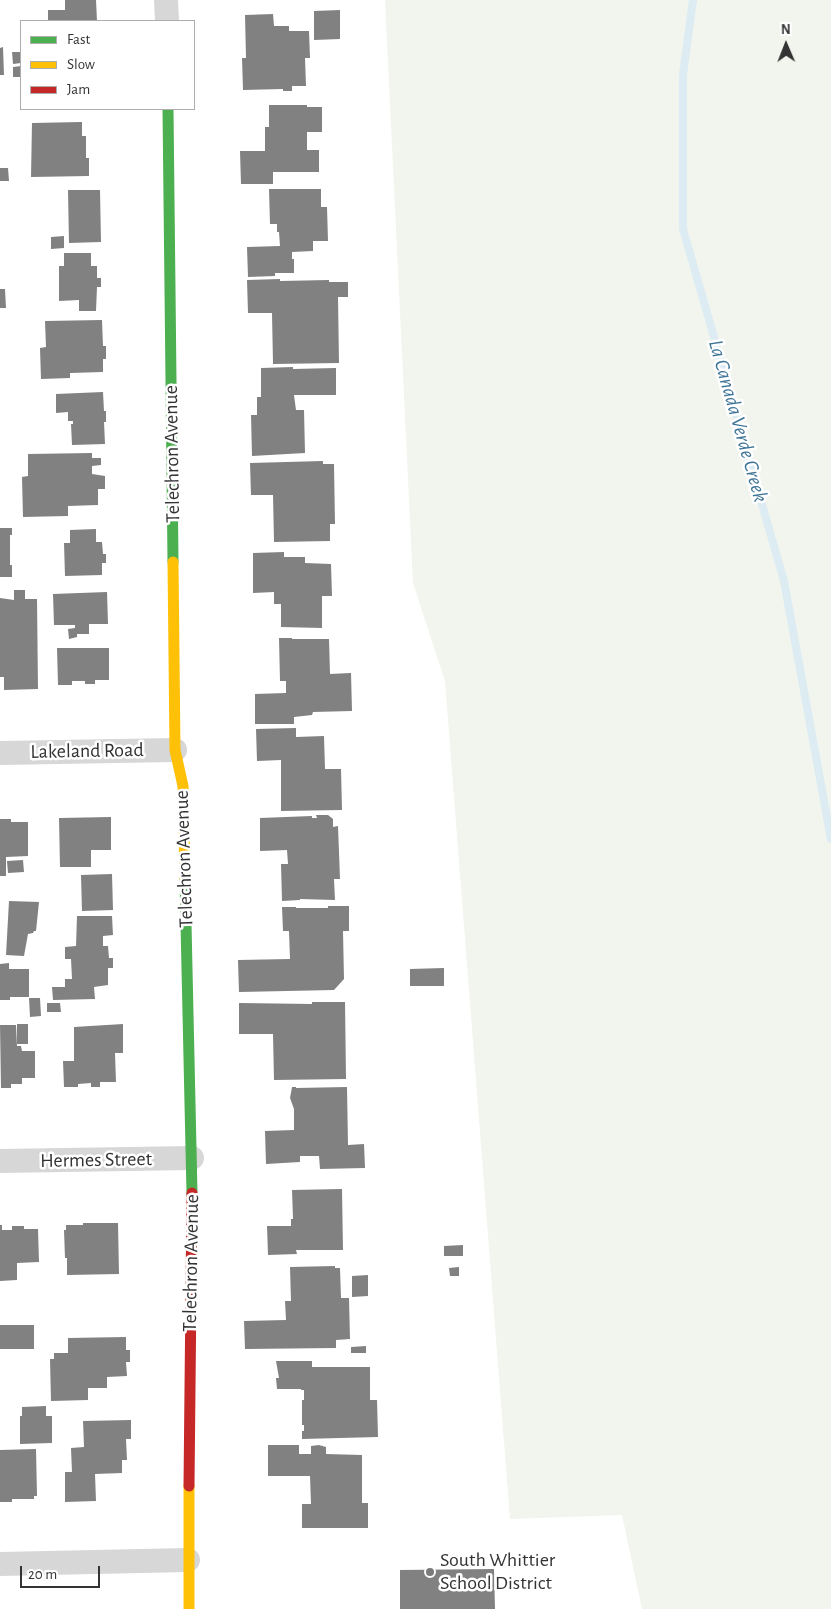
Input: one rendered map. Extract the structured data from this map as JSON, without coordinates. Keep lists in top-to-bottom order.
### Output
{
  "streets": {
    "street": ["Telechron Avenue", "Lakeland Road", "Hermes Street"]
  },
  "crossings": [
    ["Telechron Avenue", "Lakeland Road"],
    ["Telechron Avenue", "Hermes Street"]
  ],
  "water": ["La Canada Verde Creek"],
  "places": ["South Whittier School District"],
  "legend": ["Fast", "Slow", "Jam"],
  "scale_bar": "20 m",
  "north": "top"
}
